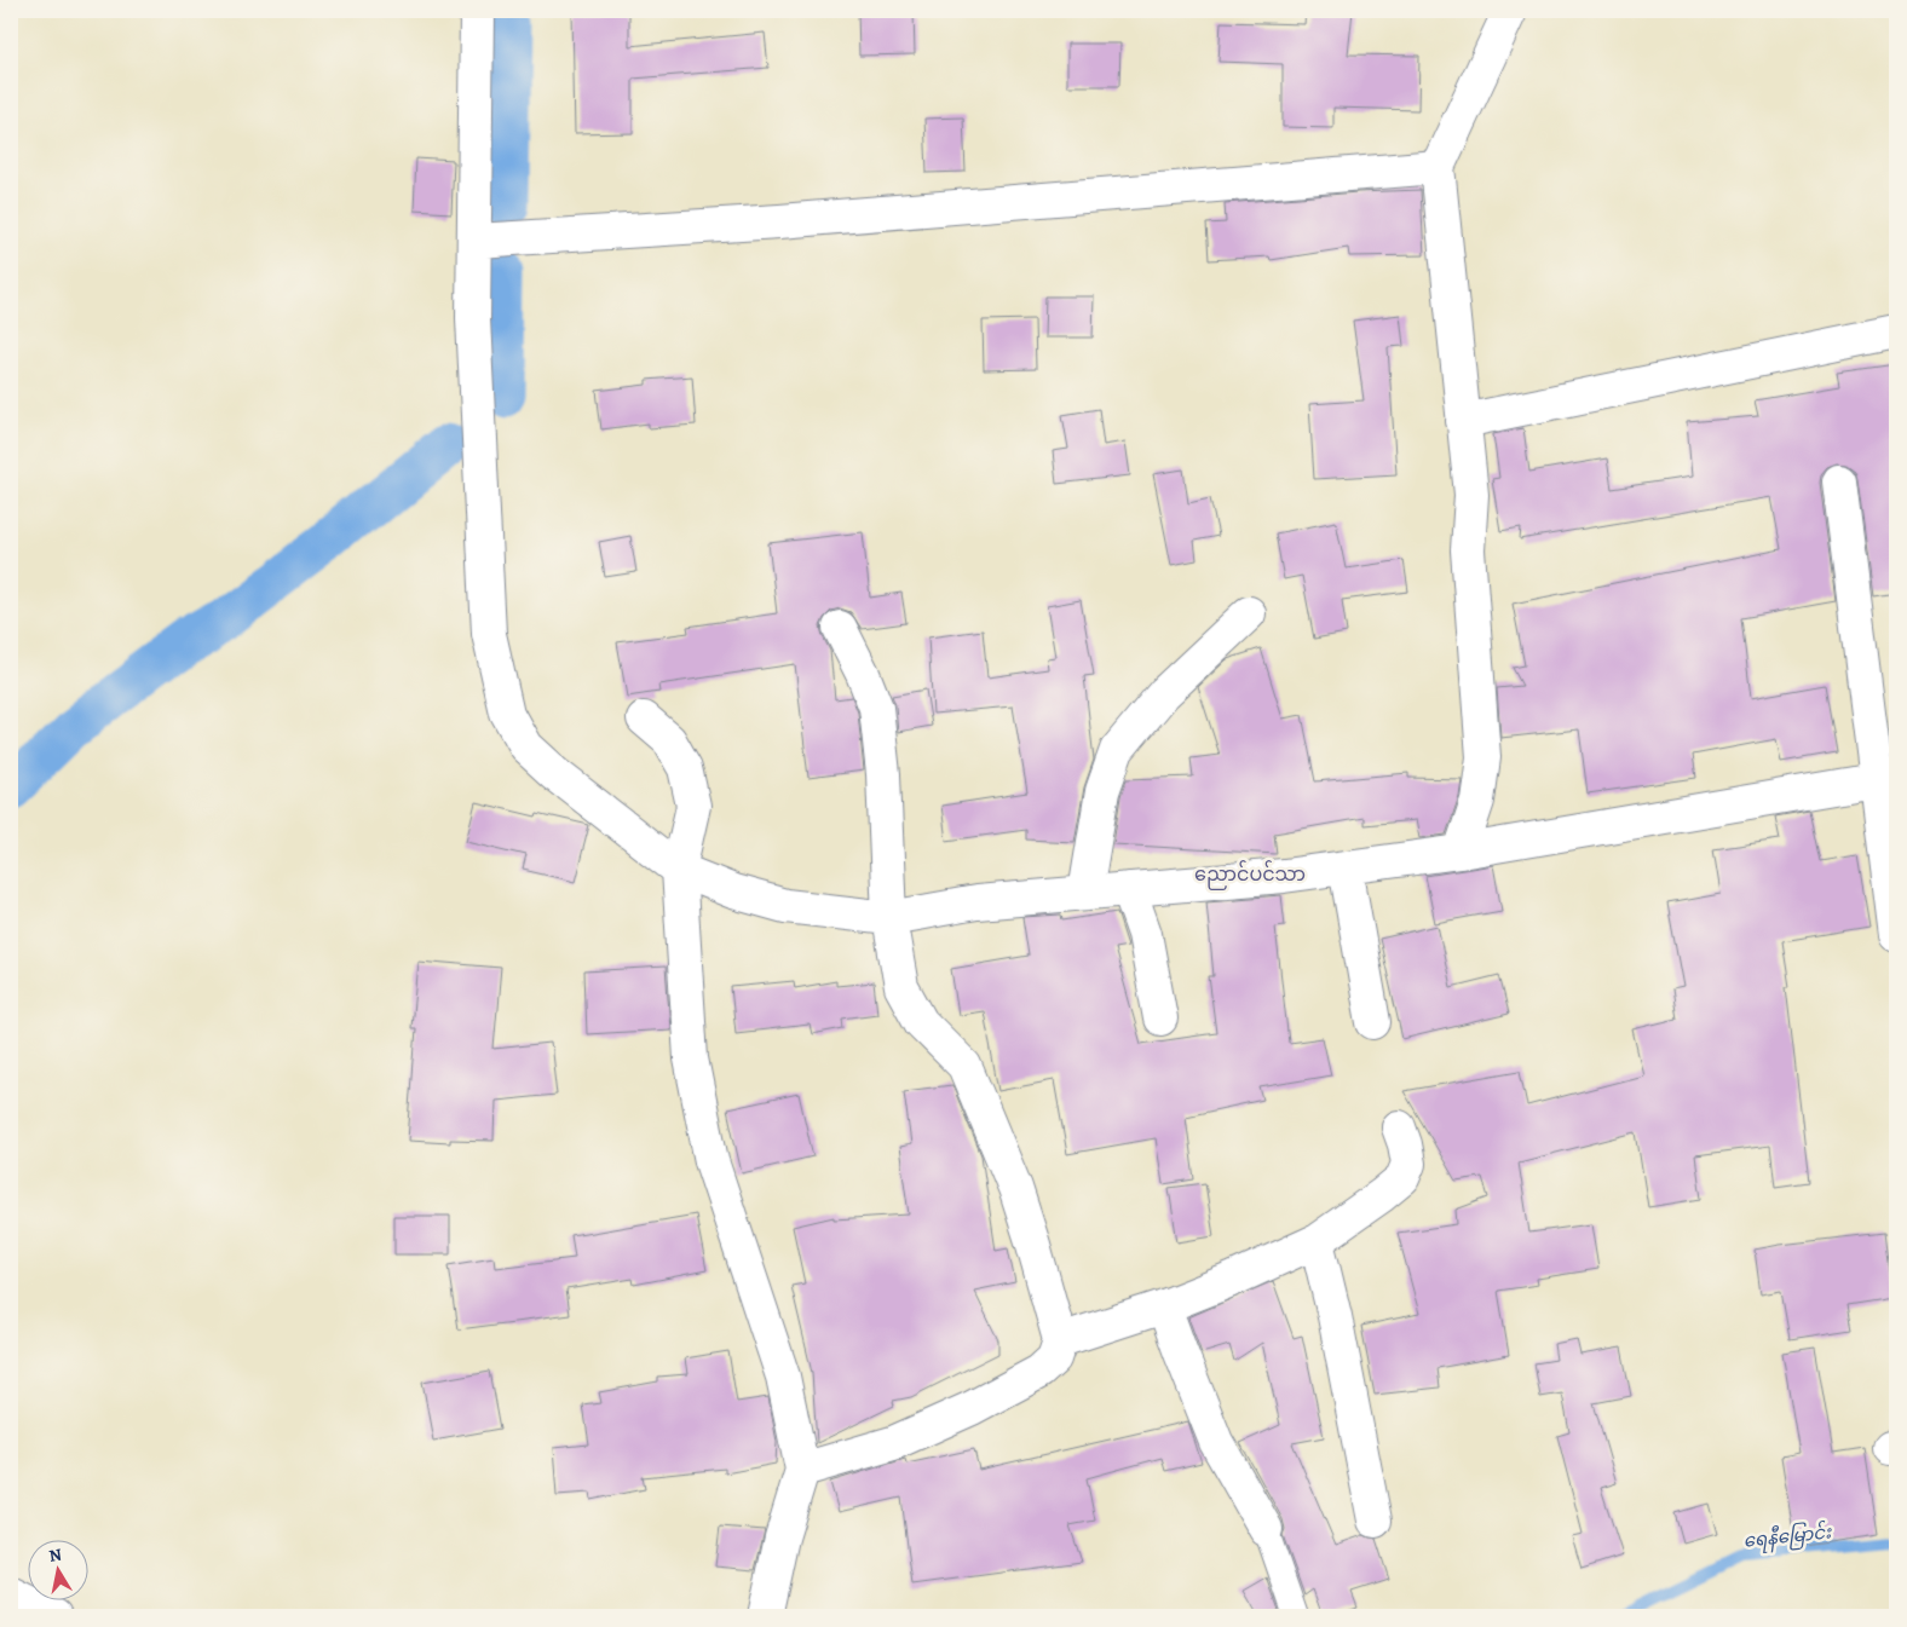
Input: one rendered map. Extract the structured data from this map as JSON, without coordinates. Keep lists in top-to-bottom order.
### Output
{
  "districts": ["ညောင်ပင်သာ"],
  "water": ["ရေနီမြောင်း"],
  "north": "top"
}
